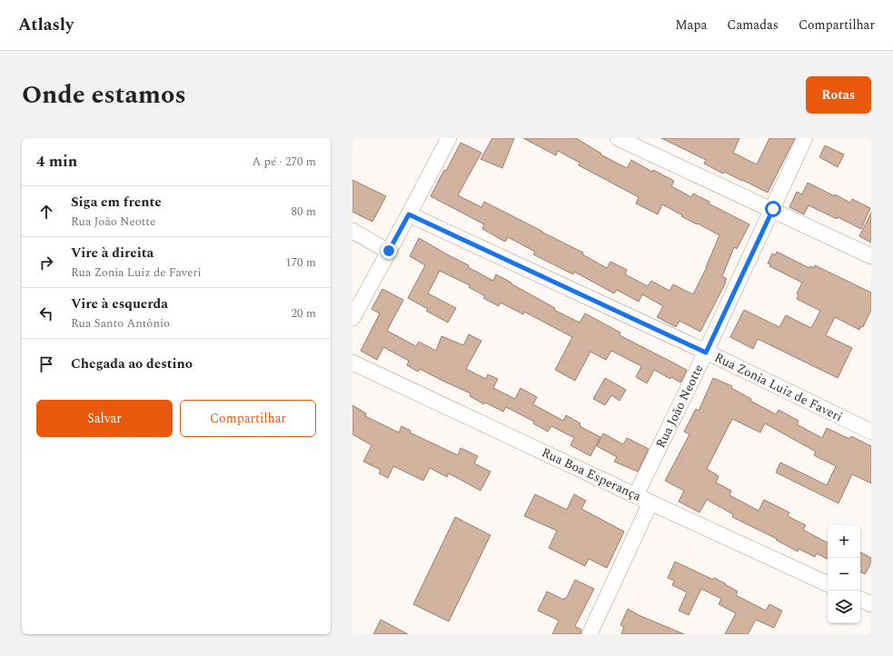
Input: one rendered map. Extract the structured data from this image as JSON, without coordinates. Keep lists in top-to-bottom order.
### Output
{
  "streets": {
    "street": ["Rua Zonia Luiz de Faveri", "Rua João Neotte", "Rua Boa Esperança"]
  },
  "crossings": [
    ["Rua Zonia Luiz de Faveri", "Rua João Neotte"],
    ["Rua João Neotte", "Rua Boa Esperança"]
  ],
  "page": {
    "header": "Atlasly",
    "nav": ["Mapa", "Camadas", "Compartilhar"],
    "title": "Onde estamos",
    "buttons": [
      "Rotas",
      ["Salvar", "Compartilhar"]
    ],
    "heading": ["4 min", "A pé · 270 m"],
    "list": [
      ["Siga em frente", "Rua João Neotte", "80 m"],
      ["Vire à direita", "Rua Zonia Luiz de Faveri", "170 m"],
      ["Vire à esquerda", "Rua Santo Antônio", "20 m"],
      "Chegada ao destino"
    ],
    "map_buttons": ["+", "−"]
  }
}
